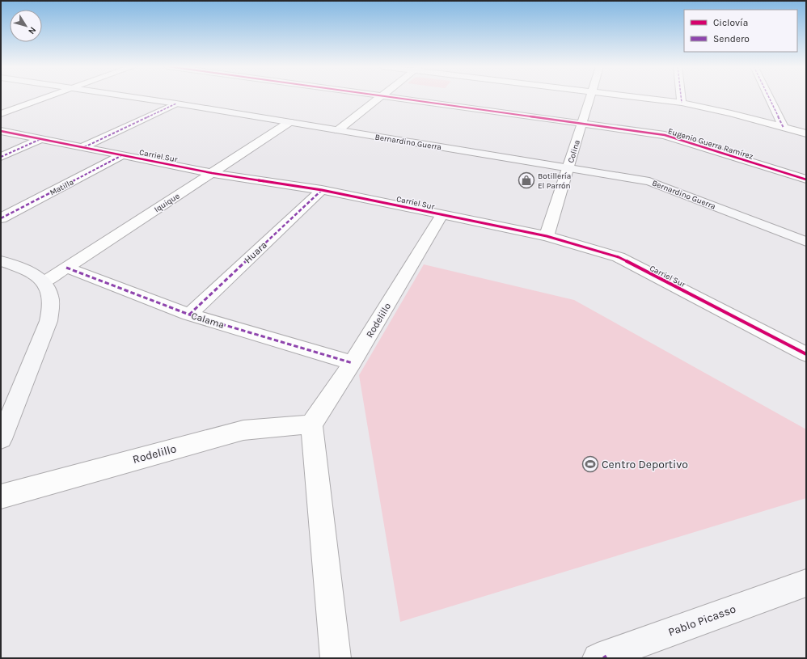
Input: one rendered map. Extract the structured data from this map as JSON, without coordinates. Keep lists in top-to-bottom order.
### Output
{
  "streets": {
    "street": [
      "Bernardino Guerra",
      "Eugenio Guerra Ramírez",
      "Colina",
      "Carriel Sur",
      "Matilla",
      "Iquique",
      "Huara",
      "Calama",
      "Rodelillo",
      "Pablo Picasso"
    ]
  },
  "crossings": [
    ["Bernardino Guerra", "Colina"],
    ["Bernardino Guerra", "Iquique"],
    ["Eugenio Guerra Ramírez", "Colina"],
    ["Colina", "Carriel Sur"],
    ["Carriel Sur", "Matilla"],
    ["Carriel Sur", "Iquique"],
    ["Carriel Sur", "Huara"],
    ["Carriel Sur", "Rodelillo"],
    ["Iquique", "Calama"],
    ["Huara", "Calama"],
    ["Calama", "Rodelillo"]
  ],
  "places": {
    "shop": ["Botillería El Parrón"],
    "sports": ["Centro Deportivo"]
  },
  "legend": ["Ciclovía", "Sendero"],
  "north": "bottom right"
}
